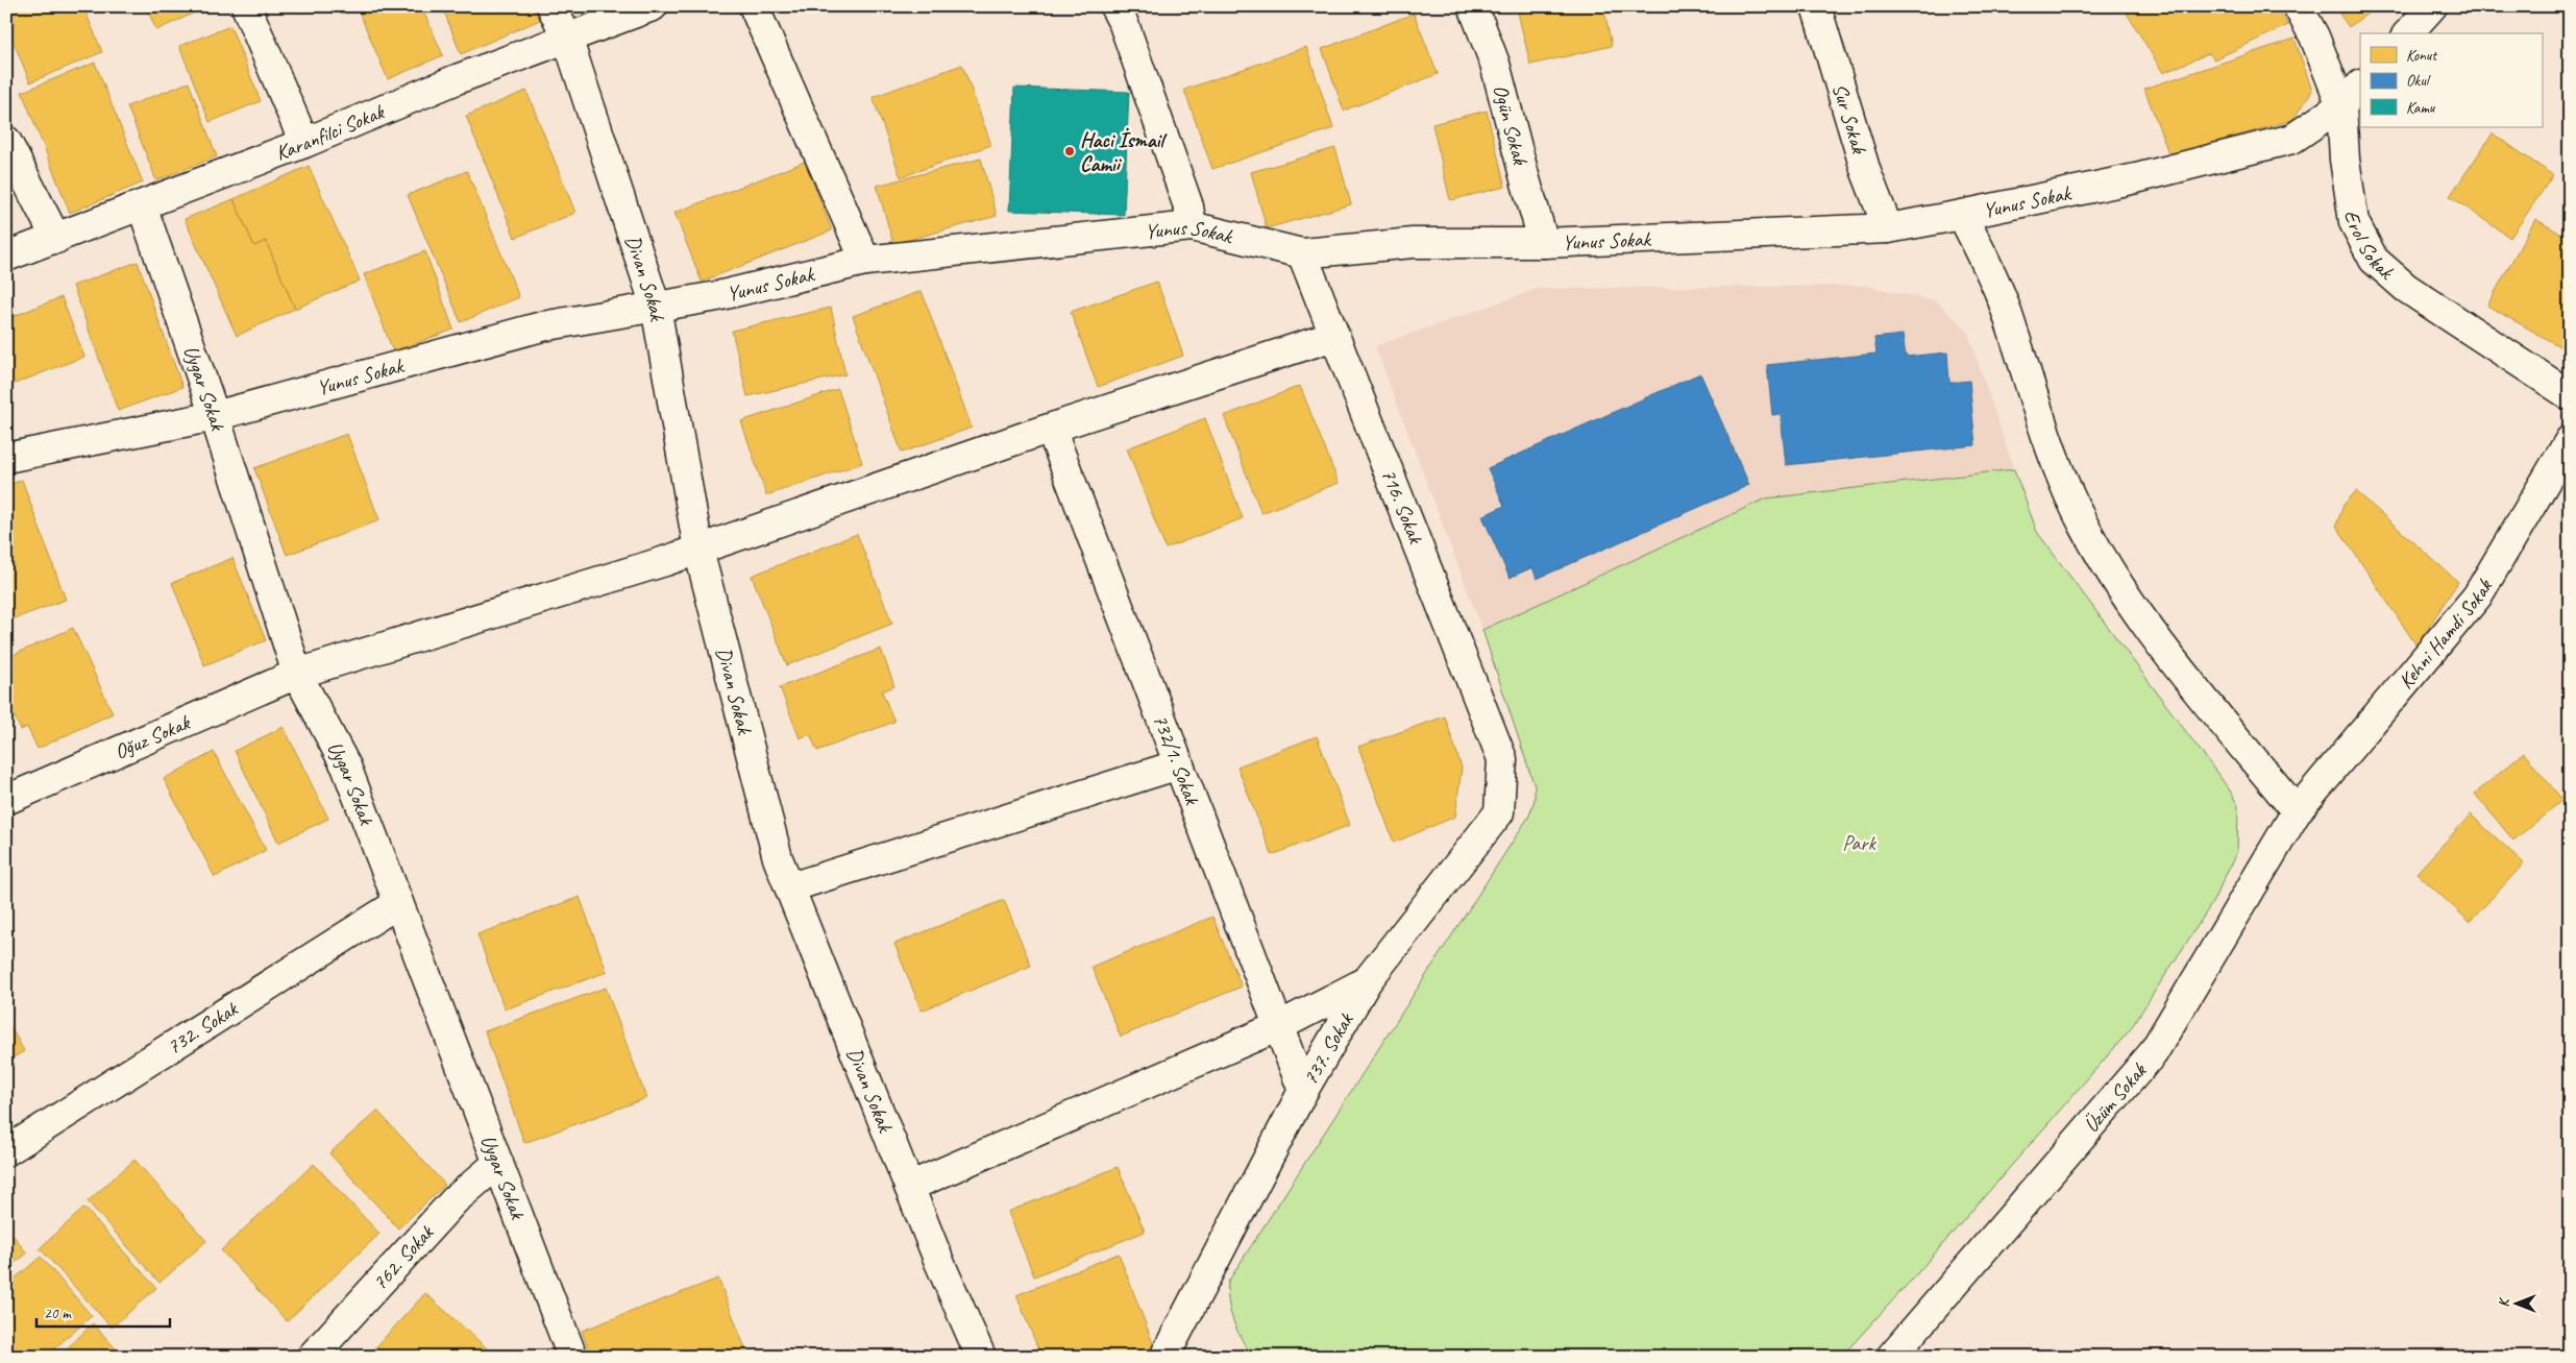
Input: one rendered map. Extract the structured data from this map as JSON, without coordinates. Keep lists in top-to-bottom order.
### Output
{
  "streets": {
    "street": [
      "Sur Sokak",
      "Ogün Sokak",
      "Karanfilci Sokak",
      "Yunus Sokak",
      "Erol Sokak",
      "Divan Sokak",
      "Uygar Sokak",
      "716. Sokak",
      "Kehni Hamdi Sokak",
      "Oğuz Sokak",
      "732/1. Sokak",
      "732. Sokak",
      "737. Sokak",
      "Üzüm Sokak",
      "762. Sokak"
    ]
  },
  "crossings": [
    ["Sur Sokak", "Yunus Sokak"],
    ["Ogün Sokak", "Yunus Sokak"],
    ["Karanfilci Sokak", "Divan Sokak"],
    ["Karanfilci Sokak", "Uygar Sokak"],
    ["Yunus Sokak", "Erol Sokak"],
    ["Yunus Sokak", "Divan Sokak"],
    ["Yunus Sokak", "Uygar Sokak"],
    ["Yunus Sokak", "716. Sokak"],
    ["Divan Sokak", "Oğuz Sokak"],
    ["Uygar Sokak", "Oğuz Sokak"],
    ["Uygar Sokak", "732. Sokak"],
    ["Uygar Sokak", "762. Sokak"],
    ["716. Sokak", "Oğuz Sokak"],
    ["716. Sokak", "737. Sokak"],
    ["Kehni Hamdi Sokak", "Üzüm Sokak"],
    ["Oğuz Sokak", "732/1. Sokak"],
    ["732/1. Sokak", "737. Sokak"]
  ],
  "parks": ["Park"],
  "places": ["Haci İsmail Camii"],
  "legend": ["Konut", "Okul", "Kamu"],
  "scale_bar": "20 m",
  "north": "left"
}
